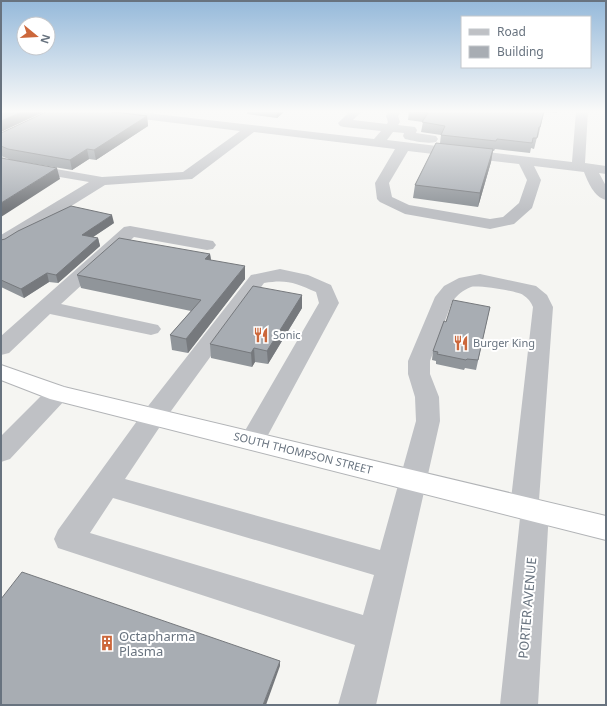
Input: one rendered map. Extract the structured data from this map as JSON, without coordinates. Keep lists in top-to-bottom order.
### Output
{
  "streets": {
    "highway": ["SOUTH THOMPSON STREET"],
    "street": ["PORTER AVENUE"]
  },
  "crossings": [
    ["SOUTH THOMPSON STREET", "PORTER AVENUE"]
  ],
  "places": {
    "restaurant": ["Sonic", "Burger King"],
    "building": ["Octapharma Plasma"]
  },
  "legend": ["Road", "Building"],
  "north": "right"
}
